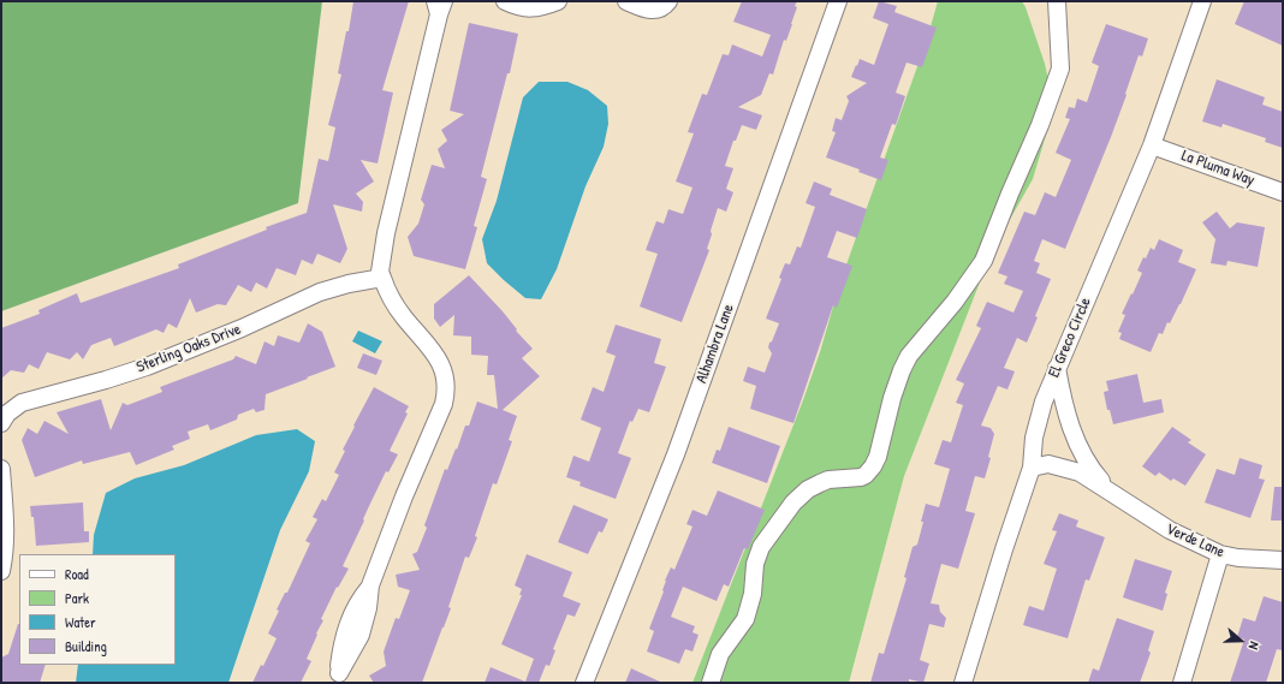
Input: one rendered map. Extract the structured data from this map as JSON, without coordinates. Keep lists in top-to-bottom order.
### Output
{
  "streets": {
    "street": [
      "La Pluma Way",
      "El Greco Circle",
      "Alhambra Lane",
      "Sterling Oaks Drive",
      "Verde Lane"
    ]
  },
  "crossings": [
    ["La Pluma Way", "El Greco Circle"],
    ["El Greco Circle", "Verde Lane"]
  ],
  "legend": [
    "Road",
    "Park",
    "Water",
    "Building"
  ],
  "north": "right"
}
